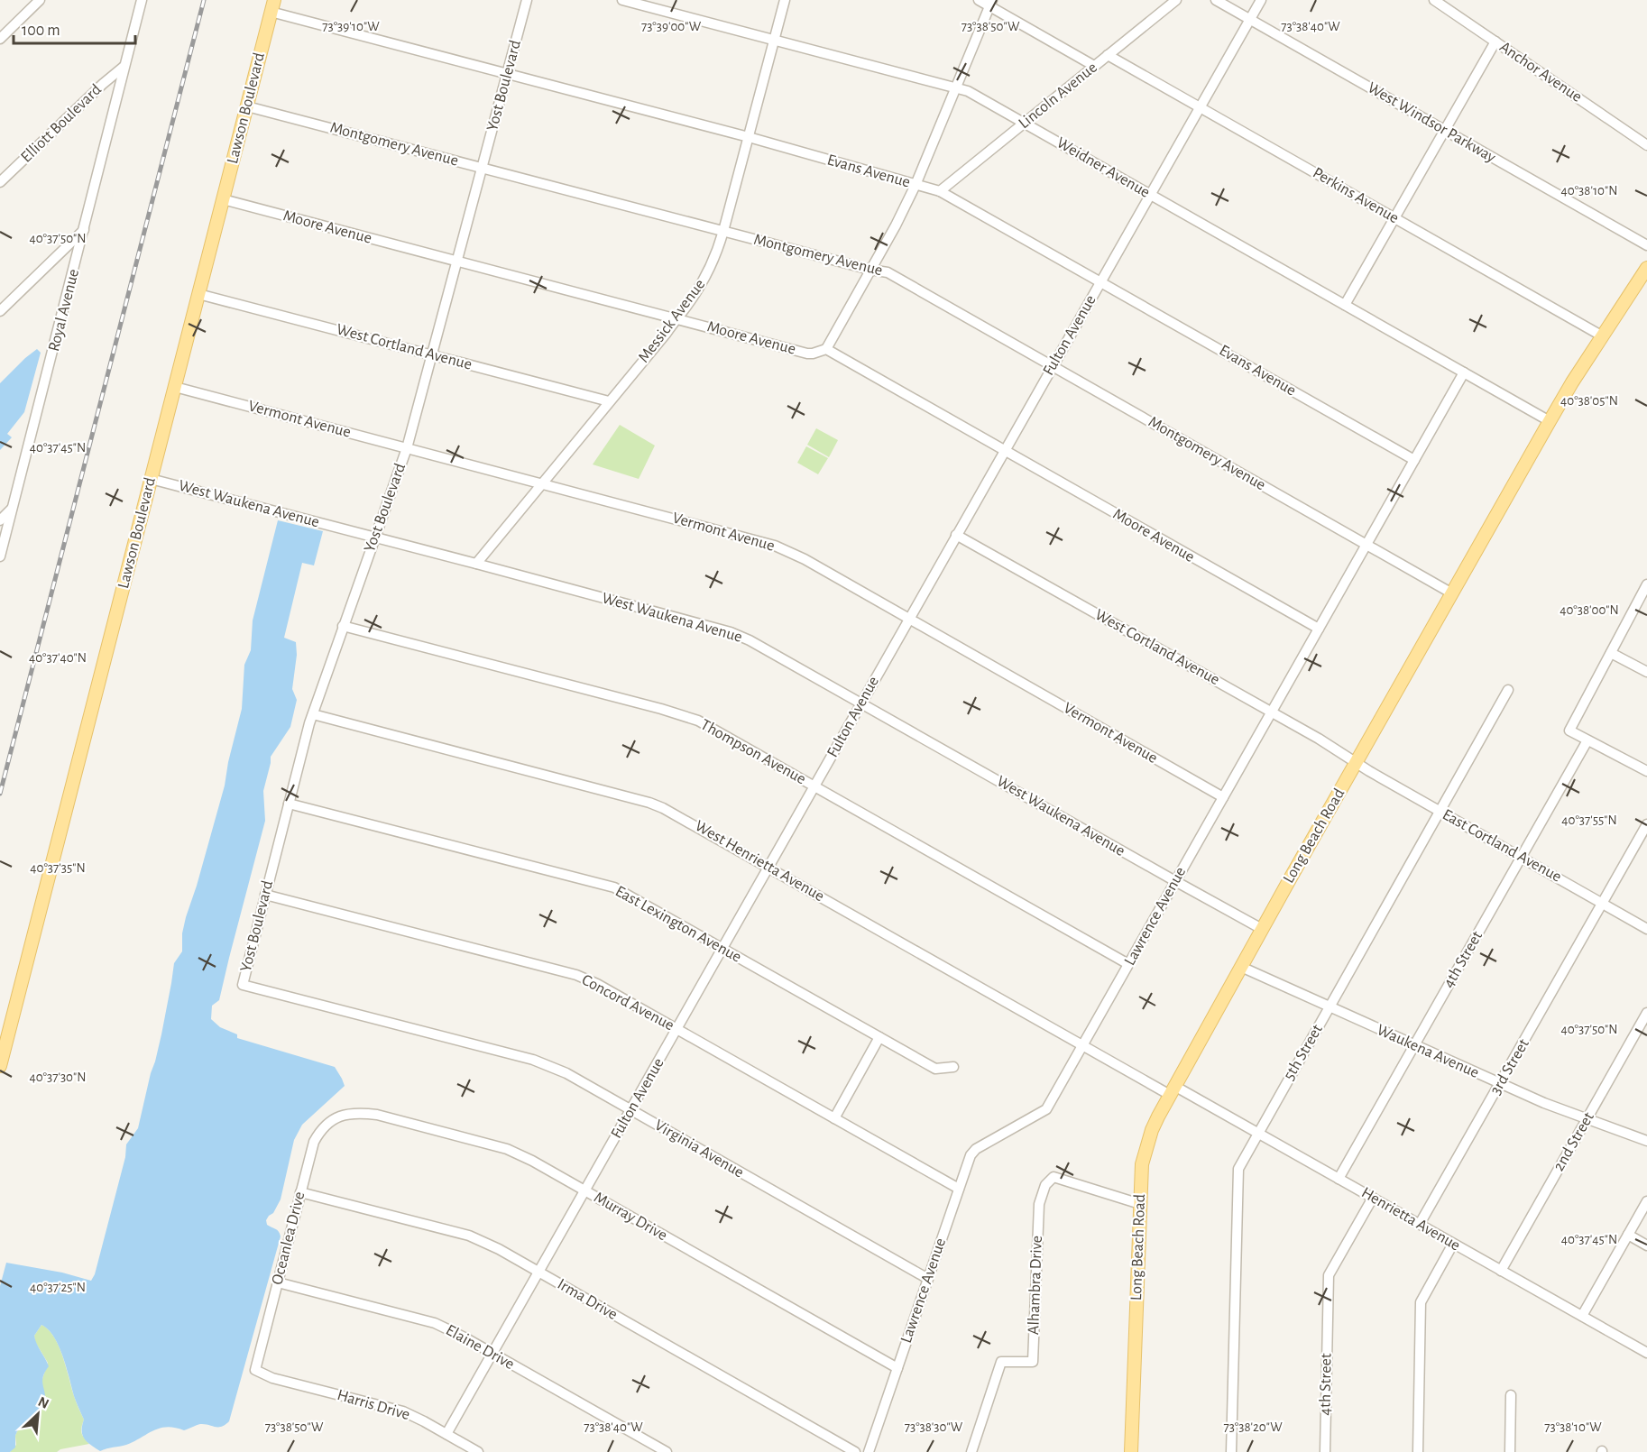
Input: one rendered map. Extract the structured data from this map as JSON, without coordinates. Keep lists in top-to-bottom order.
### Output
{
  "streets": {
    "main road": ["Lawson Boulevard", "Long Beach Road"],
    "street": [
      "Anchor Avenue",
      "Yost Boulevard",
      "Lincoln Avenue",
      "West Windsor Parkway",
      "Elliott Boulevard",
      "Montgomery Avenue",
      "Weidner Avenue",
      "Evans Avenue",
      "Perkins Avenue",
      "Moore Avenue",
      "Royal Avenue",
      "Messick Avenue",
      "Fulton Avenue",
      "West Cortland Avenue",
      "Vermont Avenue",
      "West Waukena Avenue",
      "Thompson Avenue",
      "East Cortland Avenue",
      "West Henrietta Avenue",
      "Lawrence Avenue",
      "East Lexington Avenue",
      "4th Street",
      "Concord Avenue",
      "Waukena Avenue",
      "5th Street",
      "3rd Street",
      "2nd Street",
      "Virginia Avenue",
      "Murray Drive",
      "Henrietta Avenue",
      "Oceanlea Drive",
      "Alhambra Drive",
      "Irma Drive",
      "Elaine Drive",
      "Harris Drive"
    ]
  },
  "crossings": [
    ["Yost Boulevard", "Montgomery Avenue"],
    ["Yost Boulevard", "Evans Avenue"],
    ["Yost Boulevard", "Moore Avenue"],
    ["Yost Boulevard", "West Cortland Avenue"],
    ["Yost Boulevard", "Vermont Avenue"],
    ["Yost Boulevard", "West Waukena Avenue"],
    ["Yost Boulevard", "Thompson Avenue"],
    ["Yost Boulevard", "West Henrietta Avenue"],
    ["Yost Boulevard", "East Lexington Avenue"],
    ["Yost Boulevard", "Concord Avenue"],
    ["Yost Boulevard", "Virginia Avenue"],
    ["Lincoln Avenue", "Weidner Avenue"],
    ["Lincoln Avenue", "Evans Avenue"],
    ["Lincoln Avenue", "Perkins Avenue"],
    ["Lawson Boulevard", "Montgomery Avenue"],
    ["Lawson Boulevard", "Evans Avenue"],
    ["Lawson Boulevard", "Moore Avenue"],
    ["Lawson Boulevard", "West Cortland Avenue"],
    ["Lawson Boulevard", "Vermont Avenue"],
    ["Lawson Boulevard", "West Waukena Avenue"],
    ["West Windsor Parkway", "Fulton Avenue"],
    ["Elliott Boulevard", "Royal Avenue"],
    ["Montgomery Avenue", "Messick Avenue"],
    ["Montgomery Avenue", "Fulton Avenue"],
    ["Montgomery Avenue", "Long Beach Road"],
    ["Montgomery Avenue", "Lawrence Avenue"],
    ["Weidner Avenue", "Messick Avenue"],
    ["Weidner Avenue", "Fulton Avenue"],
    ["Weidner Avenue", "Long Beach Road"],
    ["Weidner Avenue", "Lawrence Avenue"],
    ["Evans Avenue", "Messick Avenue"],
    ["Evans Avenue", "Fulton Avenue"],
    ["Evans Avenue", "Lawrence Avenue"],
    ["Perkins Avenue", "Fulton Avenue"],
    ["Perkins Avenue", "Long Beach Road"],
    ["Moore Avenue", "Messick Avenue"],
    ["Moore Avenue", "Fulton Avenue"],
    ["Moore Avenue", "Lawrence Avenue"],
    ["Messick Avenue", "West Cortland Avenue"],
    ["Messick Avenue", "Vermont Avenue"],
    ["Messick Avenue", "West Waukena Avenue"],
    ["Fulton Avenue", "West Cortland Avenue"],
    ["Fulton Avenue", "Vermont Avenue"],
    ["Fulton Avenue", "West Waukena Avenue"],
    ["Fulton Avenue", "Thompson Avenue"],
    ["Fulton Avenue", "West Henrietta Avenue"],
    ["Fulton Avenue", "East Lexington Avenue"],
    ["Fulton Avenue", "Concord Avenue"],
    ["Fulton Avenue", "Virginia Avenue"],
    ["Fulton Avenue", "Murray Drive"],
    ["Fulton Avenue", "Irma Drive"],
    ["Fulton Avenue", "Elaine Drive"],
    ["Fulton Avenue", "Harris Drive"],
    ["West Cortland Avenue", "Long Beach Road"],
    ["West Cortland Avenue", "East Cortland Avenue"],
    ["West Cortland Avenue", "Lawrence Avenue"],
    ["Vermont Avenue", "Lawrence Avenue"],
    ["West Waukena Avenue", "Long Beach Road"],
    ["West Waukena Avenue", "Lawrence Avenue"],
    ["Thompson Avenue", "Lawrence Avenue"],
    ["Long Beach Road", "East Cortland Avenue"],
    ["Long Beach Road", "West Henrietta Avenue"],
    ["Long Beach Road", "Waukena Avenue"],
    ["Long Beach Road", "Henrietta Avenue"],
    ["Long Beach Road", "Alhambra Drive"],
    ["East Cortland Avenue", "4th Street"],
    ["East Cortland Avenue", "5th Street"],
    ["East Cortland Avenue", "3rd Street"],
    ["West Henrietta Avenue", "Lawrence Avenue"],
    ["West Henrietta Avenue", "Henrietta Avenue"],
    ["Lawrence Avenue", "Concord Avenue"],
    ["Lawrence Avenue", "Virginia Avenue"],
    ["Lawrence Avenue", "Murray Drive"],
    ["4th Street", "Waukena Avenue"],
    ["4th Street", "Henrietta Avenue"],
    ["Waukena Avenue", "5th Street"],
    ["Waukena Avenue", "3rd Street"],
    ["Waukena Avenue", "2nd Street"],
    ["5th Street", "Henrietta Avenue"],
    ["3rd Street", "Henrietta Avenue"],
    ["2nd Street", "Henrietta Avenue"],
    ["Murray Drive", "Oceanlea Drive"],
    ["Oceanlea Drive", "Irma Drive"],
    ["Oceanlea Drive", "Elaine Drive"],
    ["Oceanlea Drive", "Harris Drive"]
  ],
  "scale_bar": "100 m",
  "north": "top right",
  "coordinates": [
    "73°39'10\"W",
    "73°39'00\"W",
    "73°38'50\"W",
    "73°38'40\"W",
    "40°38'10\"N",
    "40°37'50\"N",
    "40°38'05\"N",
    "40°37'45\"N",
    "40°38'00\"N",
    "40°37'40\"N",
    "40°37'55\"N",
    "40°37'35\"N",
    "40°37'30\"N",
    "40°37'25\"N",
    "73°38'30\"W",
    "73°38'20\"W",
    "73°38'10\"W"
  ]
}
